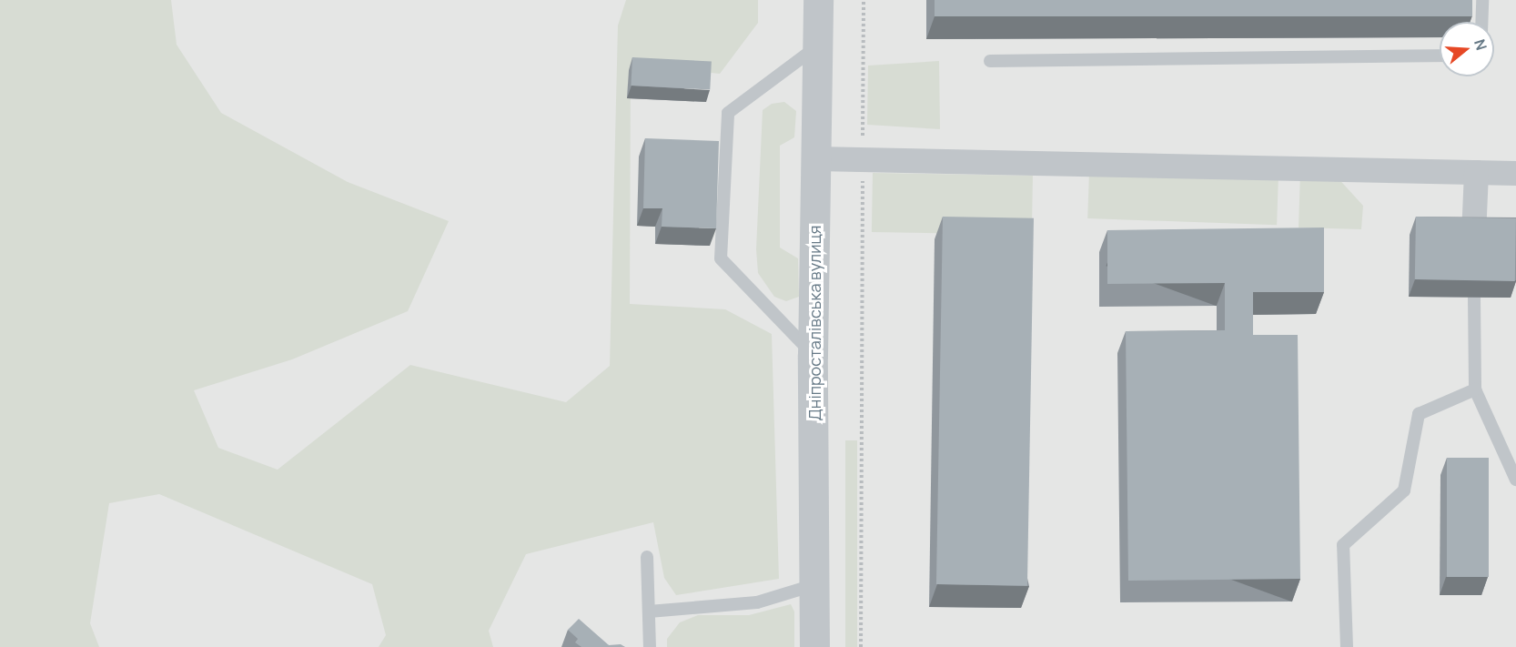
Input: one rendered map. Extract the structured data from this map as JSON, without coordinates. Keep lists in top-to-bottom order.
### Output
{
  "streets": {
    "street": ["Дніпросталівська вулиця"]
  },
  "north": "right"
}
